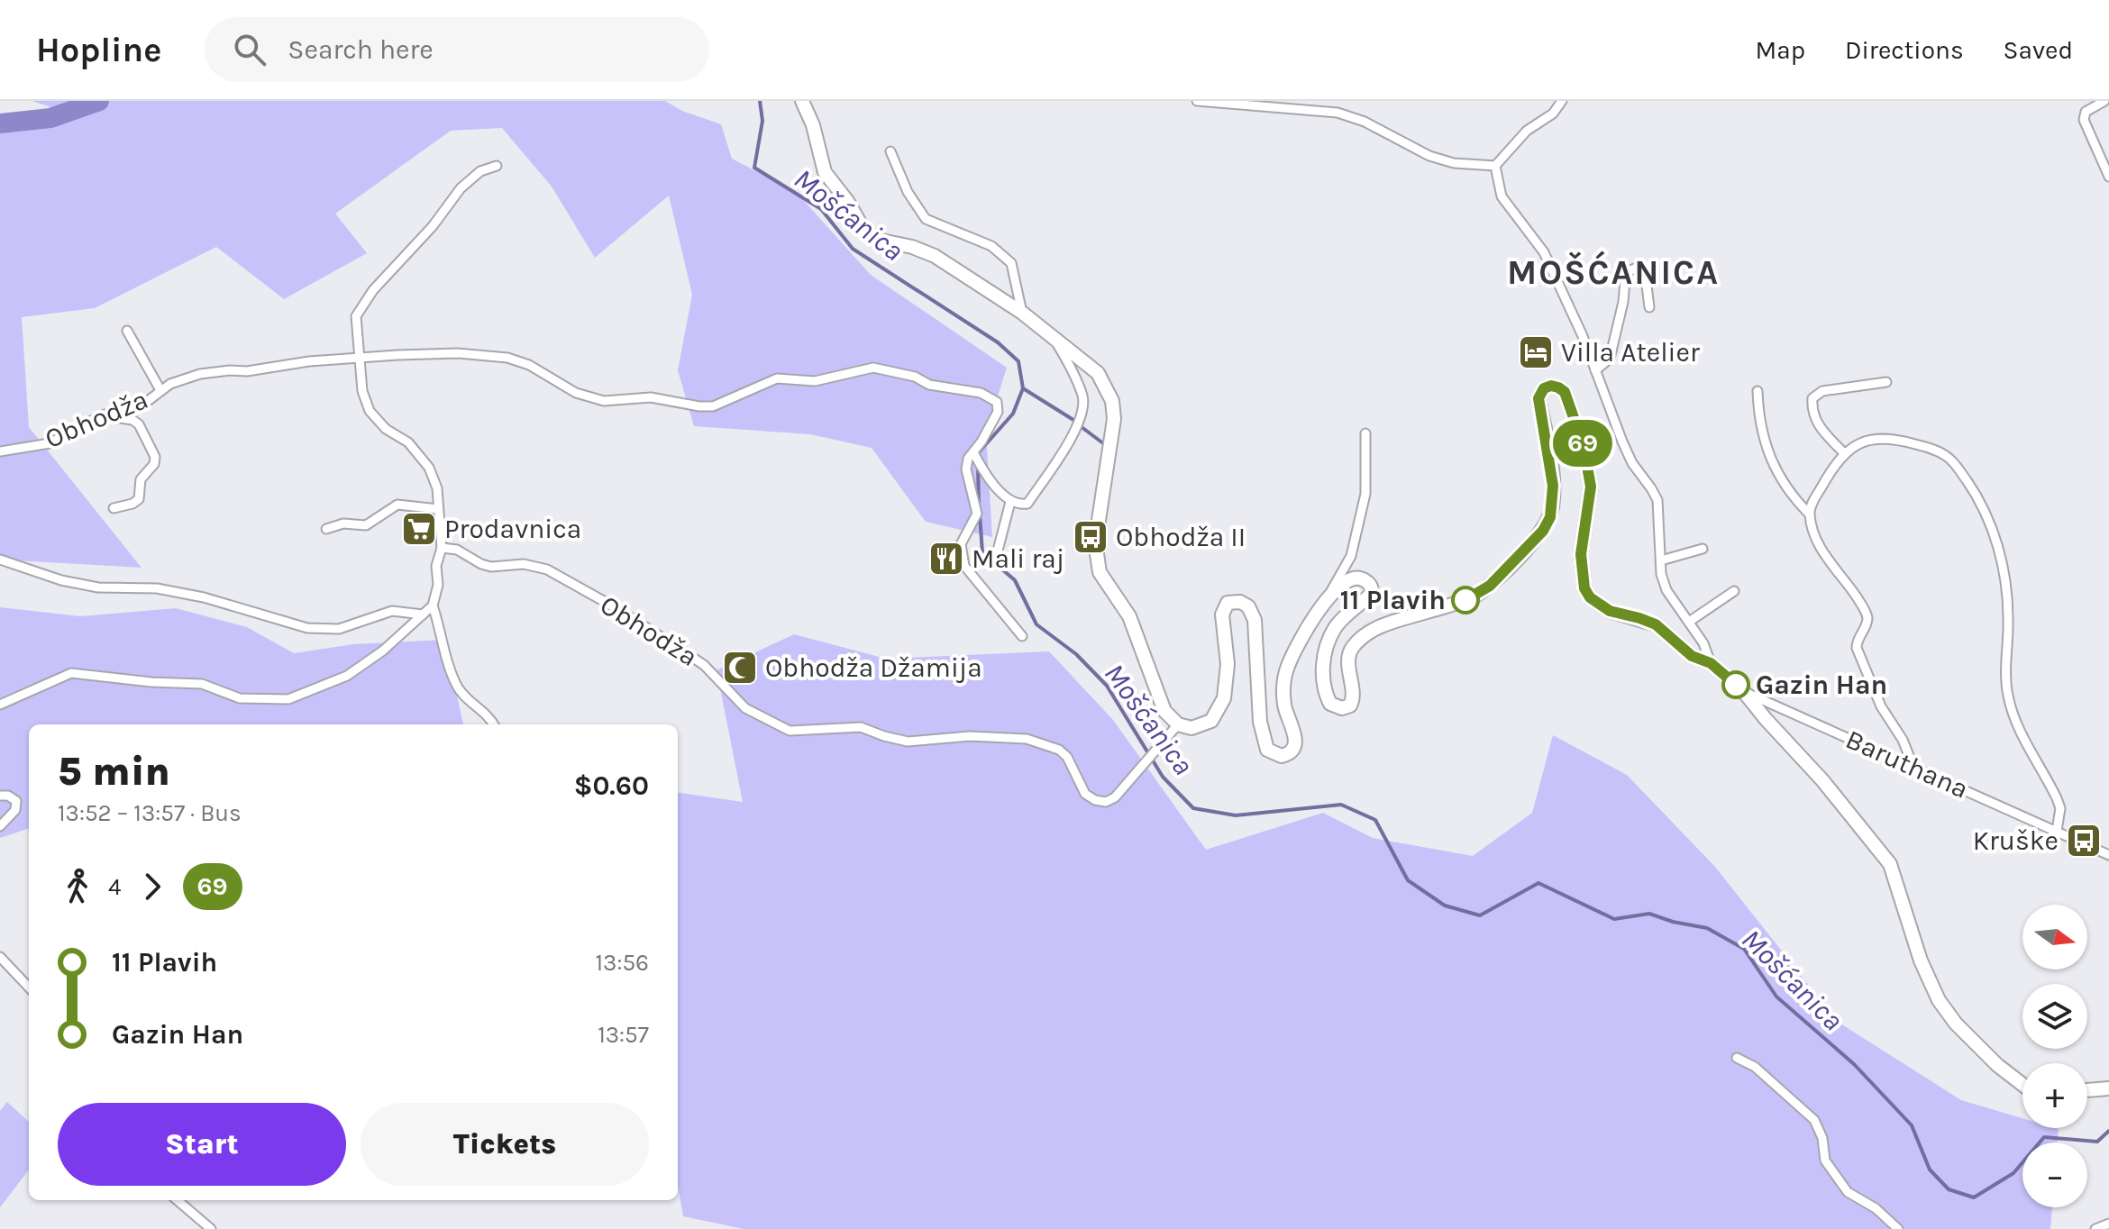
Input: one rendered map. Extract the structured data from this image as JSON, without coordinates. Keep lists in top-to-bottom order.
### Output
{
  "streets": {
    "main road": ["Baruthana"],
    "street": ["Obhodža"]
  },
  "districts": ["MOŠĆANICA"],
  "water": ["Mošćanica"],
  "places": {
    "hotel": ["Villa Atelier"],
    "supermarket": ["Prodavnica"],
    "bus stop": ["Obhodža II", "Kruške"],
    "restaurant": ["Mali raj"],
    "other": ["11 Plavih", "Gazin Han"],
    "mosque": ["Obhodža Džamija"]
  },
  "lines": ["bus line 69"],
  "north": "right",
  "page": {
    "header": "Hopline",
    "search": "Search here",
    "nav": ["Map", "Directions", "Saved"],
    "on_map": "69",
    "heading": ["5 min", "13:52 – 13:57 · Bus", "$0.60"],
    "legs": ["4", "69"],
    "map_buttons": ["+", "−"],
    "list": [
      {
        "name": "11 Plavih",
        "value": "13:56"
      },
      {
        "name": "Gazin Han",
        "value": "13:57"
      }
    ],
    "buttons": ["Start", "Tickets"]
  }
}
